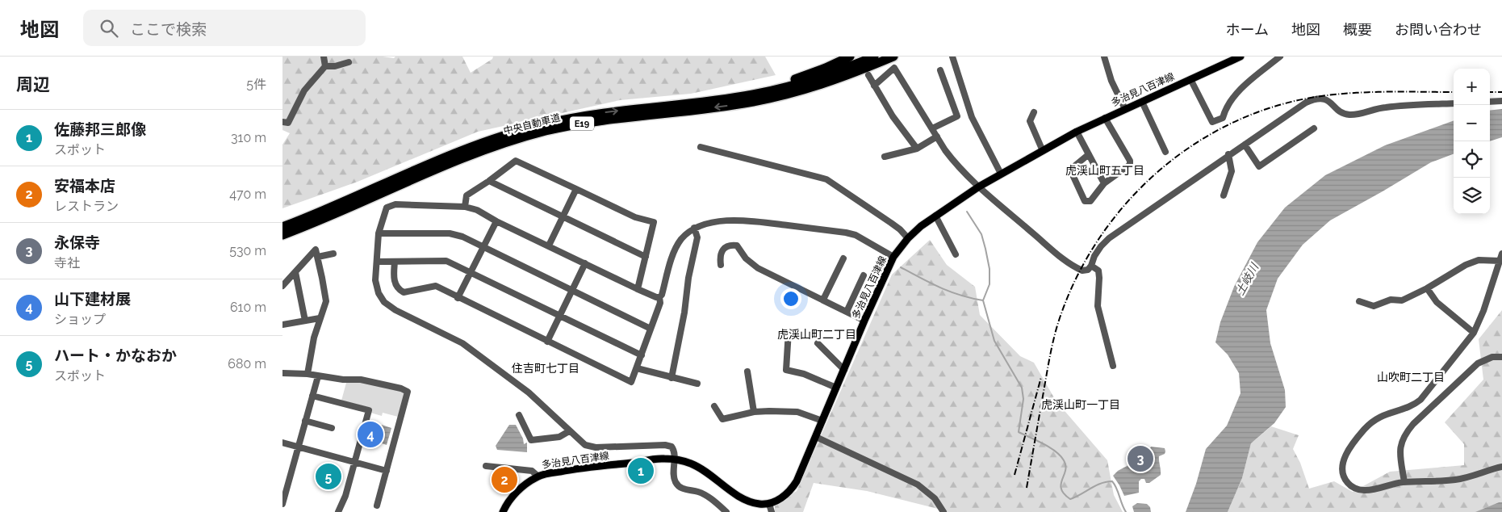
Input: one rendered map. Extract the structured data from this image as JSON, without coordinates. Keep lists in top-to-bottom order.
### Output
{
  "streets": {
    "highway": ["E19", "中央自動車道"],
    "main road": ["多治見八百津線"]
  },
  "districts": [
    "虎渓山町五丁目",
    "虎渓山町二丁目",
    "住吉町七丁目",
    "山吹町二丁目",
    "虎渓山町一丁目"
  ],
  "water": ["土岐川"],
  "page": {
    "header": "地図",
    "search": "ここで検索",
    "nav": [
      "ホーム",
      "地図",
      "概要",
      "お問い合わせ"
    ],
    "heading": ["周辺", "5件"],
    "map_buttons": ["+", "−"],
    "list": [
      {
        "mark": "1",
        "name": "佐藤邦三郎像",
        "note": "スポット",
        "value": "310 m"
      },
      {
        "mark": "2",
        "name": "安福本店",
        "note": "レストラン",
        "value": "470 m"
      },
      {
        "mark": "3",
        "name": "永保寺",
        "note": "寺社",
        "value": "530 m"
      },
      {
        "mark": "4",
        "name": "山下建材展",
        "note": "ショップ",
        "value": "610 m"
      },
      {
        "mark": "5",
        "name": "ハート・かなおか",
        "note": "スポット",
        "value": "680 m"
      }
    ],
    "pins": [
      "4",
      "3",
      "1",
      "5",
      "2"
    ]
  }
}
